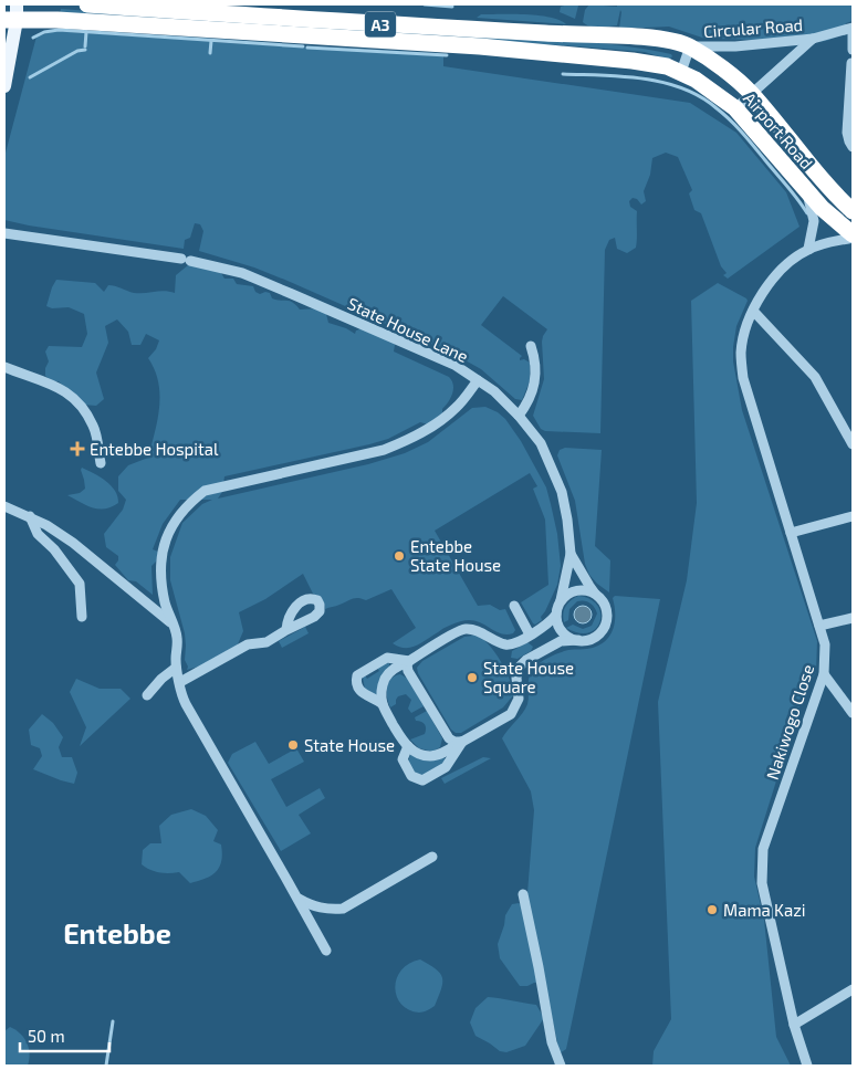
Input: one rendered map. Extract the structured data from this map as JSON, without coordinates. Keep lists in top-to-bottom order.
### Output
{
  "streets": {
    "highway": ["A3", "Airport Road"],
    "street": ["Circular Road", "State House Lane", "Nakiwogo Close"]
  },
  "crossings": [
    ["A3", "Circular Road"],
    ["A3", "Airport Road"],
    ["Circular Road", "Airport Road"]
  ],
  "districts": ["Entebbe"],
  "places": {
    "health": ["Entebbe Hospital"],
    "other": [
      "Entebbe State House",
      "State House Square",
      "State House",
      "Mama Kazi"
    ]
  },
  "scale_bar": "50 m"
}
